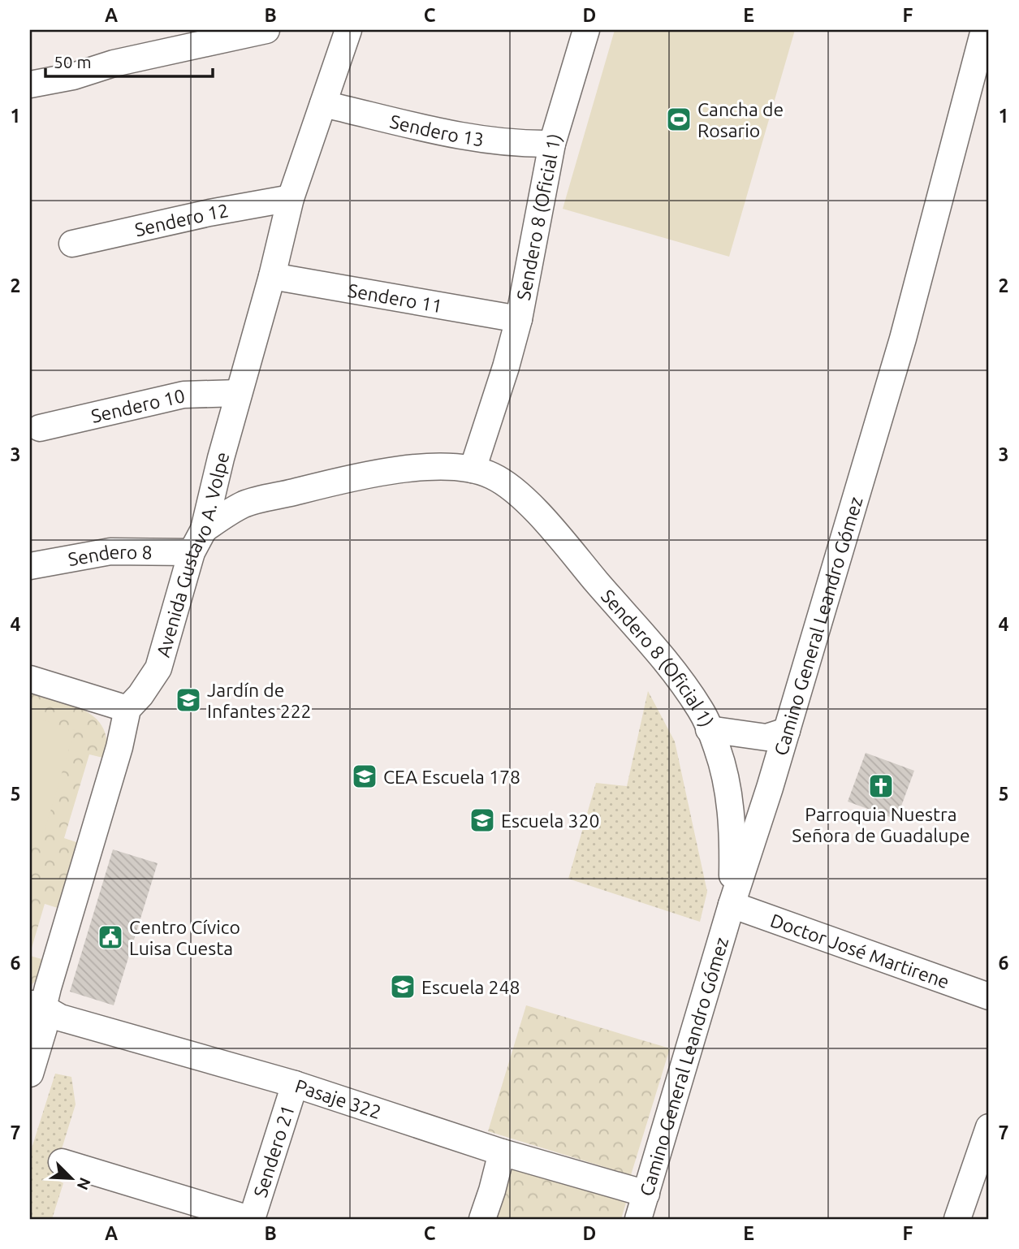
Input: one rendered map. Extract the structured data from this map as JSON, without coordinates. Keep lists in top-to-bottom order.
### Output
{
  "streets": {
    "street": [
      "Sendero 13",
      "Sendero 8 (Oficial 1)",
      "Sendero 12",
      "Sendero 11",
      "Sendero 10",
      "Avenida Gustavo A. Volpe",
      "Sendero 8",
      "Camino General Leandro Gómez",
      "Doctor José Martirene",
      "Pasaje 322",
      "Sendero 21"
    ]
  },
  "crossings": [
    ["Sendero 13", "Sendero 8 (Oficial 1)"],
    ["Sendero 13", "Avenida Gustavo A. Volpe"],
    ["Sendero 8 (Oficial 1)", "Sendero 11"],
    ["Sendero 8 (Oficial 1)", "Avenida Gustavo A. Volpe"],
    ["Sendero 8 (Oficial 1)", "Camino General Leandro Gómez"],
    ["Sendero 8 (Oficial 1)", "Doctor José Martirene"],
    ["Sendero 12", "Avenida Gustavo A. Volpe"],
    ["Sendero 11", "Avenida Gustavo A. Volpe"],
    ["Sendero 10", "Avenida Gustavo A. Volpe"],
    ["Avenida Gustavo A. Volpe", "Sendero 8"],
    ["Avenida Gustavo A. Volpe", "Pasaje 322"],
    ["Camino General Leandro Gómez", "Doctor José Martirene"],
    ["Camino General Leandro Gómez", "Pasaje 322"],
    ["Pasaje 322", "Sendero 21"]
  ],
  "places": {
    "sports": ["Cancha de Rosario"],
    "school or university": [
      "Jardín de Infantes 222",
      "CEA Escuela 178",
      "Escuela 320",
      "Escuela 248"
    ],
    "church": ["Parroquia Nuestra Señora de Guadalupe"],
    "public building": ["Centro Cívico Luisa Cuesta"]
  },
  "scale_bar": "50 m",
  "north": "bottom right",
  "grid": {
    "columns": [
      "A",
      "B",
      "C",
      "D",
      "E",
      "F"
    ],
    "rows": [
      "1",
      "2",
      "3",
      "4",
      "5",
      "6",
      "7"
    ]
  }
}
